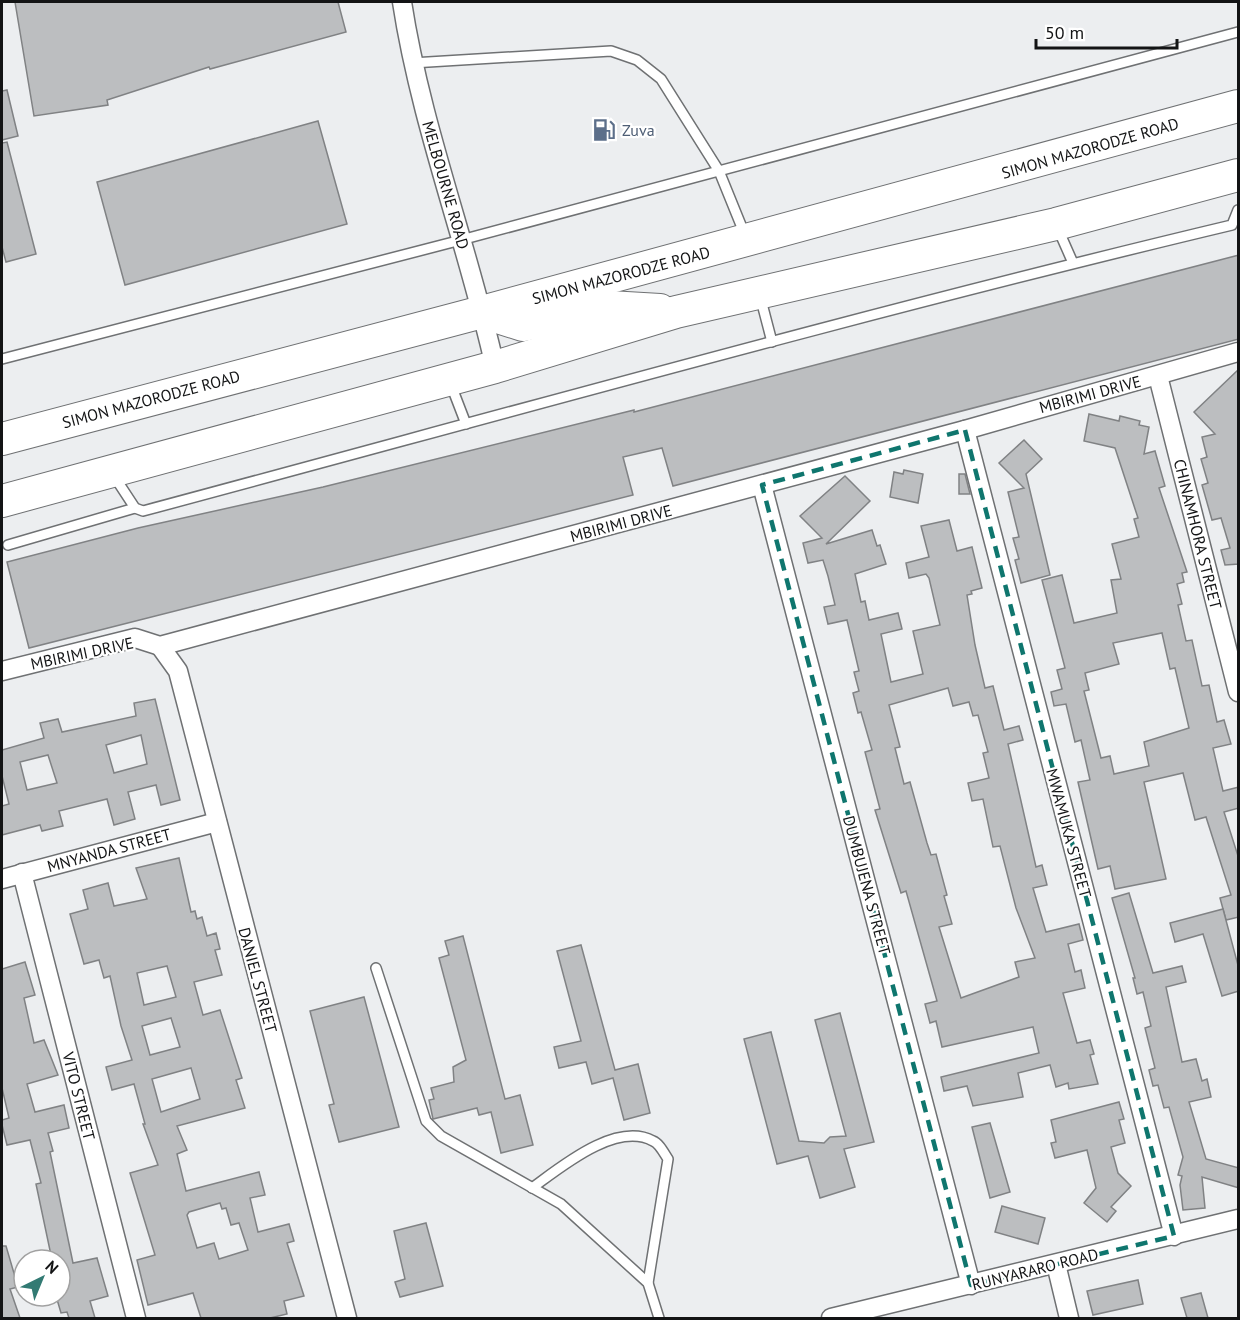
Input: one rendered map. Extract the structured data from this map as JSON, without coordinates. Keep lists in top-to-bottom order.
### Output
{
  "streets": {
    "highway": ["SIMON MAZORODZE ROAD"],
    "street": [
      "MELBOURNE ROAD",
      "MBIRIMI DRIVE",
      "CHINAMHORA STREET",
      "MWAMUKA STREET",
      "MNYANDA STREET",
      "DUMBUJENA STREET",
      "DANIEL STREET",
      "VITO STREET",
      "RUNYARARO ROAD"
    ]
  },
  "crossings": [
    ["SIMON MAZORODZE ROAD", "MELBOURNE ROAD"],
    ["MBIRIMI DRIVE", "CHINAMHORA STREET"],
    ["MBIRIMI DRIVE", "MWAMUKA STREET"],
    ["MBIRIMI DRIVE", "DUMBUJENA STREET"],
    ["MBIRIMI DRIVE", "DANIEL STREET"],
    ["MWAMUKA STREET", "RUNYARARO ROAD"],
    ["MNYANDA STREET", "DANIEL STREET"],
    ["MNYANDA STREET", "VITO STREET"],
    ["DUMBUJENA STREET", "RUNYARARO ROAD"]
  ],
  "places": {
    "fuel station": ["Zuva"]
  },
  "scale_bar": "50 m",
  "north": "top right"
}
